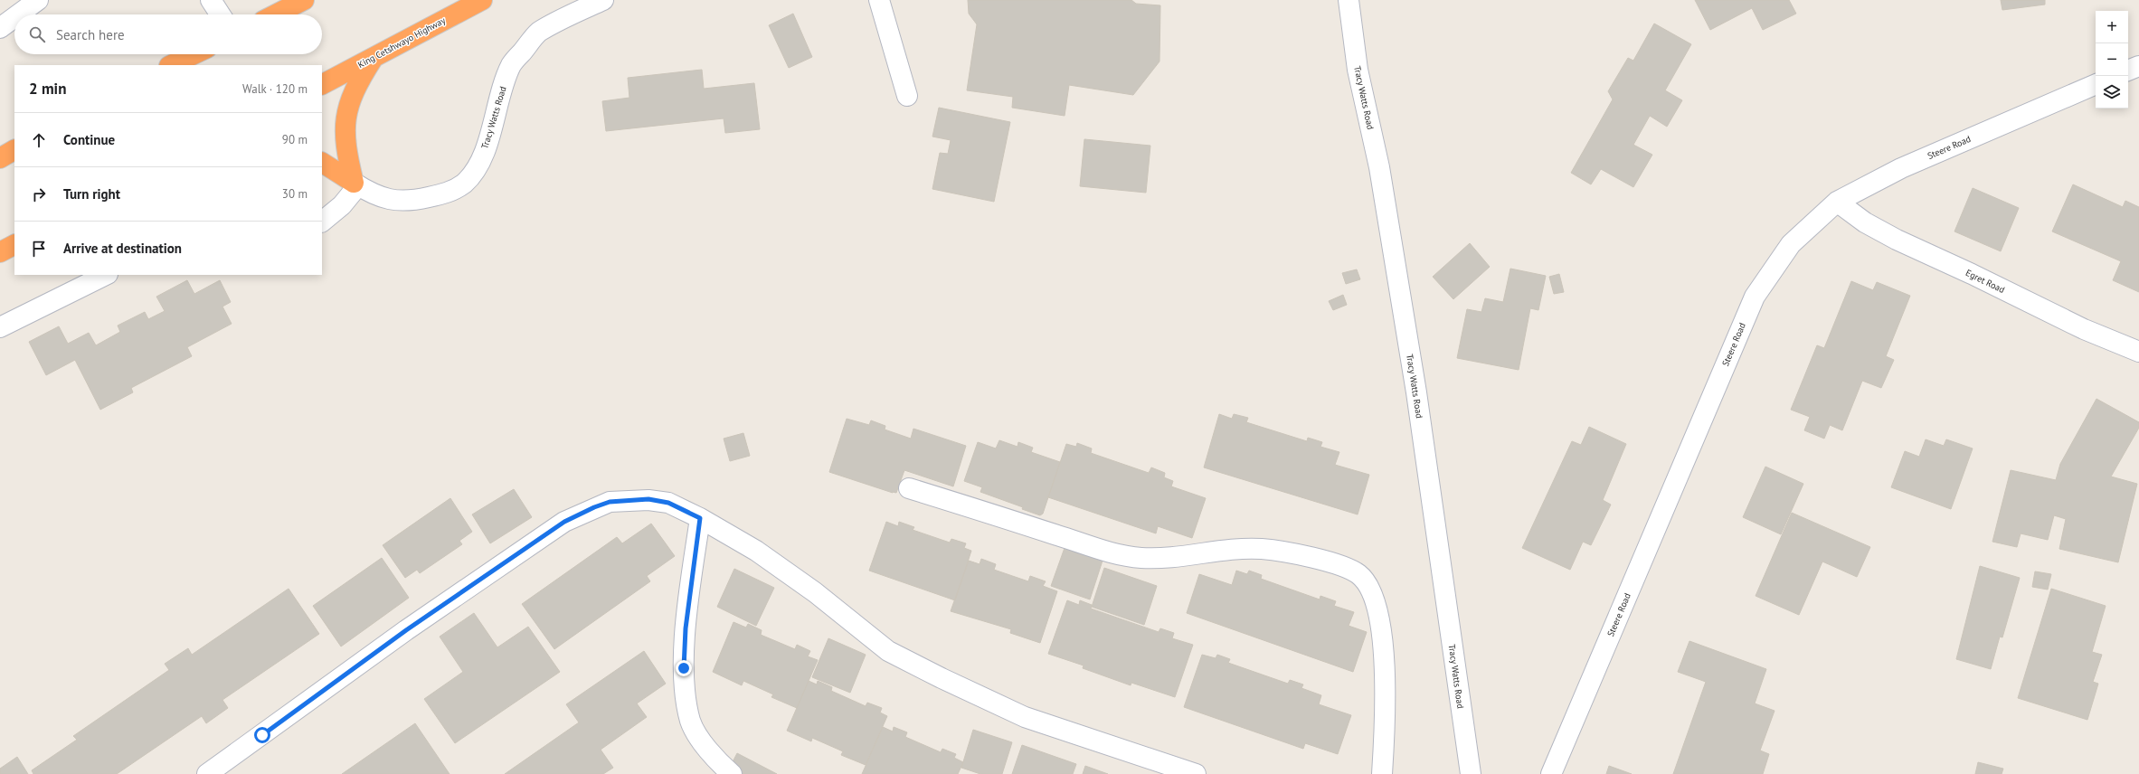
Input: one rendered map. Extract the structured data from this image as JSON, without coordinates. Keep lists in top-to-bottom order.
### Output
{
  "streets": {
    "highway": ["King Cetshwayo Highway"],
    "street": ["Tracy Watts Road", "Steere Road", "Egret Road"]
  },
  "crossings": [
    ["Steere Road", "Egret Road"]
  ],
  "page": {
    "map_buttons": ["+", "−"],
    "search": "Search here",
    "heading": ["2 min", "Walk · 120 m"],
    "list": [
      ["Continue", "90 m"],
      ["Turn right", "30 m"],
      "Arrive at destination"
    ]
  }
}
